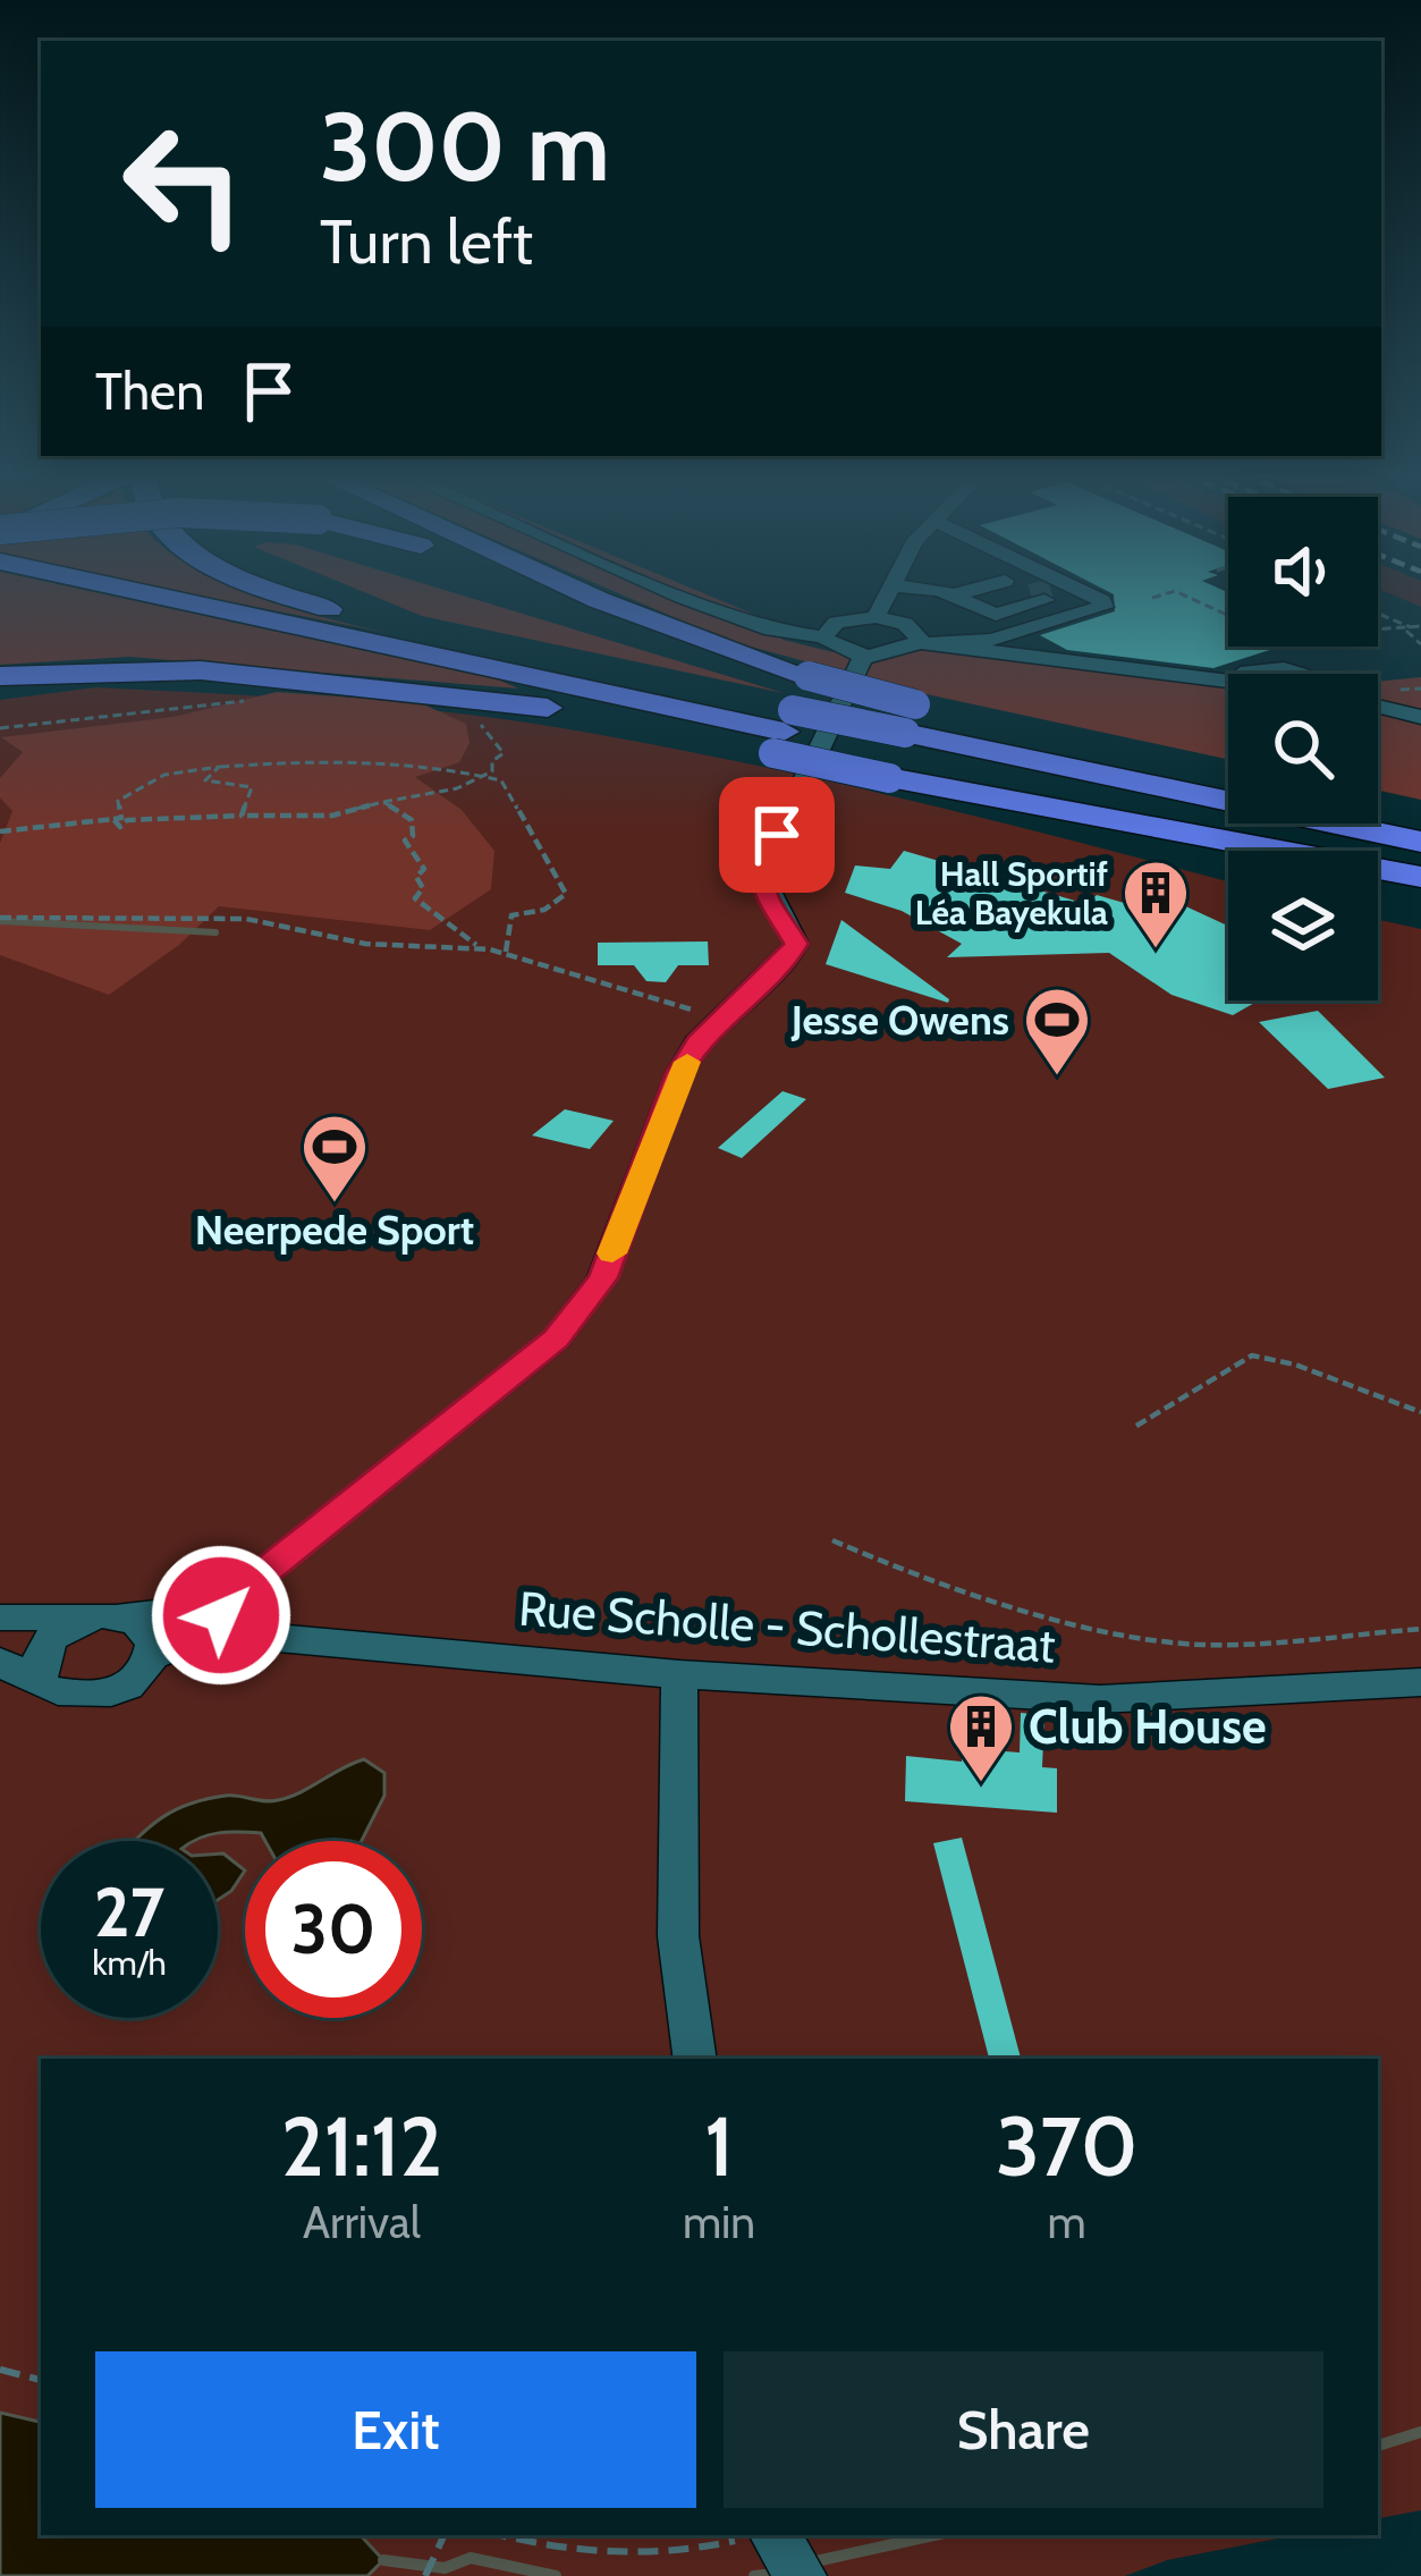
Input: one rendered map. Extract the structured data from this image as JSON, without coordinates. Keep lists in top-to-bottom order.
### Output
{
  "streets": {
    "street": ["Rue Scholle - Schollestraat"]
  },
  "places": {
    "building": ["Hall Sportif Léa Bayekula", "Club House"],
    "sports": ["Jesse Owens", "Neerpede Sport"]
  },
  "page": {
    "turn": ["300 m", "Turn left"],
    "then": "Then",
    "speed": "27 km/h",
    "limit": "30",
    "eta": [
      "21:12",
      "Arrival",
      "1",
      "min",
      "370",
      "m"
    ],
    "buttons": ["Exit", "Share"]
  }
}
